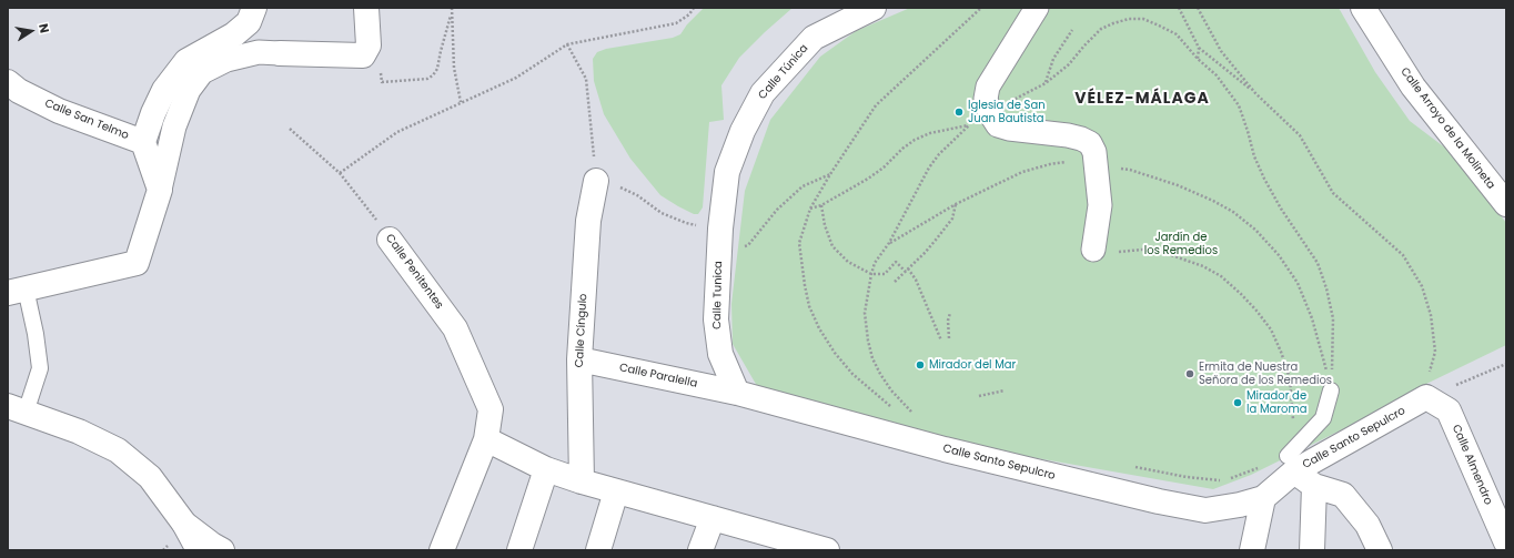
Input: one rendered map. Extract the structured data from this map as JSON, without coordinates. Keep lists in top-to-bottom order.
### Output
{
  "streets": {
    "street": [
      "Calle Túnica",
      "Calle San Telmo",
      "Calle Arroyo de la Molineta",
      "Calle Penitentes",
      "Calle Tunica",
      "Calle Cíngulo",
      "Calle Paralella",
      "Calle Santo Sepulcro",
      "Calle Almendro"
    ]
  },
  "crossings": [
    ["Calle Túnica", "Calle Tunica"],
    ["Calle Tunica", "Calle Paralella"],
    ["Calle Tunica", "Calle Santo Sepulcro"],
    ["Calle Cíngulo", "Calle Paralella"],
    ["Calle Paralella", "Calle Santo Sepulcro"],
    ["Calle Santo Sepulcro", "Calle Almendro"]
  ],
  "districts": ["VÉLEZ-MÁLAGA"],
  "parks": ["Jardín de los Remedios"],
  "places": [
    "Iglesia de San Juan Bautista",
    "Mirador del Mar",
    "Ermita de Nuestra Señora de los Remedios",
    "Mirador de la Maroma"
  ],
  "north": "right"
}
